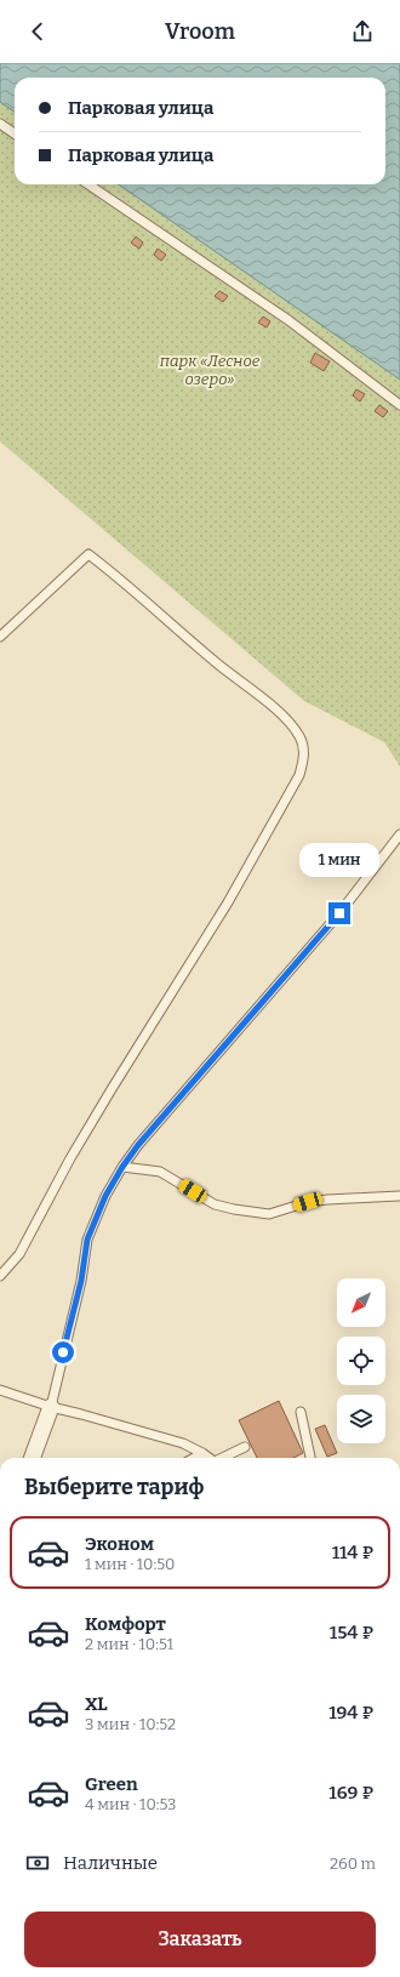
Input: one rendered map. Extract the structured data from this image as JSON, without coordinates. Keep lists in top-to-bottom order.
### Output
{
  "parks": ["парк «Лесное озеро»"],
  "north": "bottom left",
  "page": {
    "header": "Vroom",
    "banner": ["Парковая улица", "Парковая улица"],
    "bubble": "1 мин",
    "heading": "Выберите тариф",
    "list": [
      {
        "name": "Эконом",
        "note": "1 мин · 10:50",
        "value": "114 ₽"
      },
      {
        "name": "Комфорт",
        "note": "2 мин · 10:51",
        "value": "154 ₽"
      },
      {
        "name": "XL",
        "note": "3 мин · 10:52",
        "value": "194 ₽"
      },
      {
        "name": "Green",
        "note": "4 мин · 10:53",
        "value": "169 ₽"
      }
    ],
    "pay": ["Наличные", "260 m"],
    "buttons": "Заказать"
  }
}
